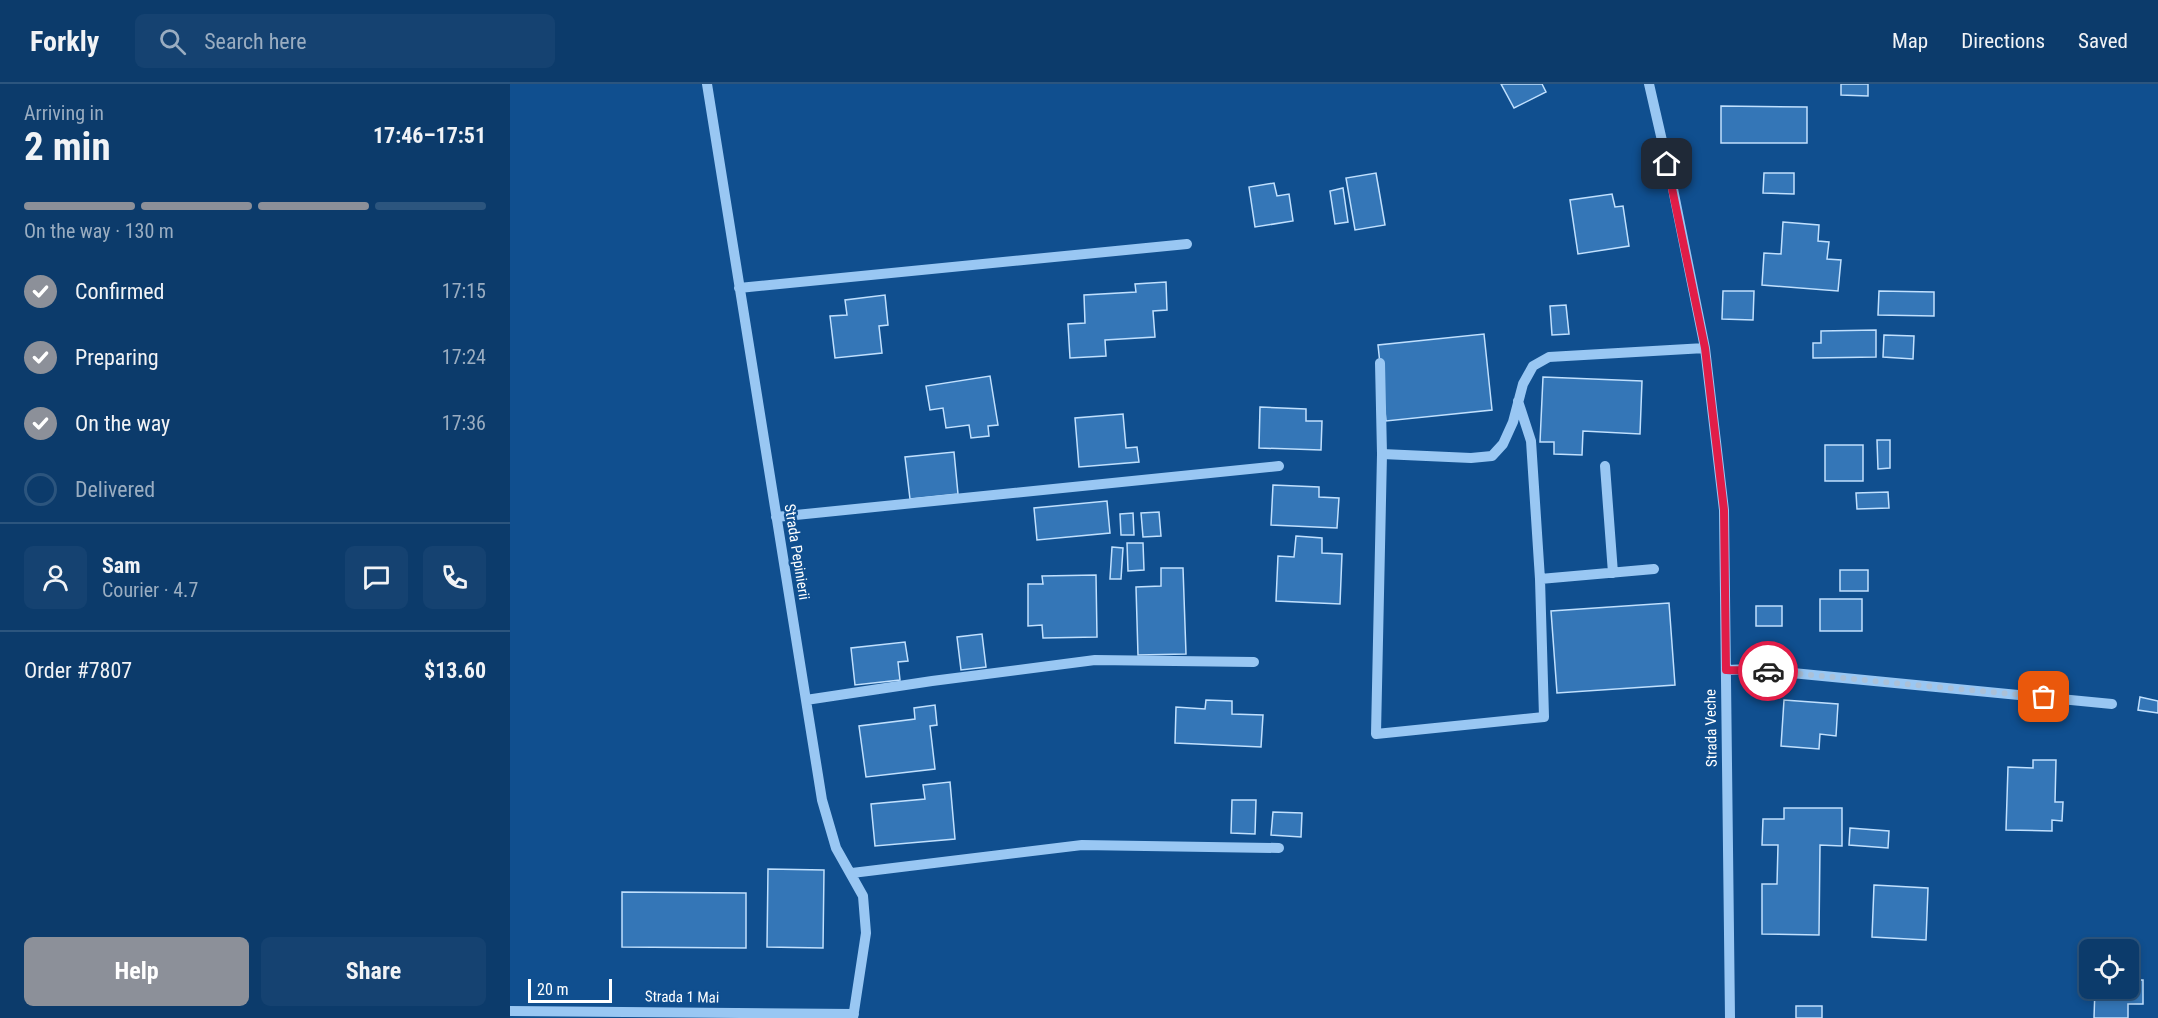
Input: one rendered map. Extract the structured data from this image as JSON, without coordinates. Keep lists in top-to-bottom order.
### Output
{
  "streets": {
    "street": ["Strada Pepinierii", "Strada Veche", "Strada 1 Mai"]
  },
  "crossings": [
    ["Strada Pepinierii", "Strada 1 Mai"]
  ],
  "scale_bar": "20 m",
  "page": {
    "header": "Forkly",
    "search": "Search here",
    "nav": ["Map", "Directions", "Saved"],
    "heading": ["2 min", "Arriving in", "17:46–17:51"],
    "panel": [
      "Sam",
      "Courier · 4.7",
      "Order #7807",
      "$13.60"
    ],
    "bar": "On the way · 130 m",
    "list": [
      ["Confirmed", "17:15"],
      ["Preparing", "17:24"],
      ["On the way", "17:36"],
      "Delivered"
    ],
    "buttons": ["Help", "Share"],
    "scale": "20 m"
  }
}
